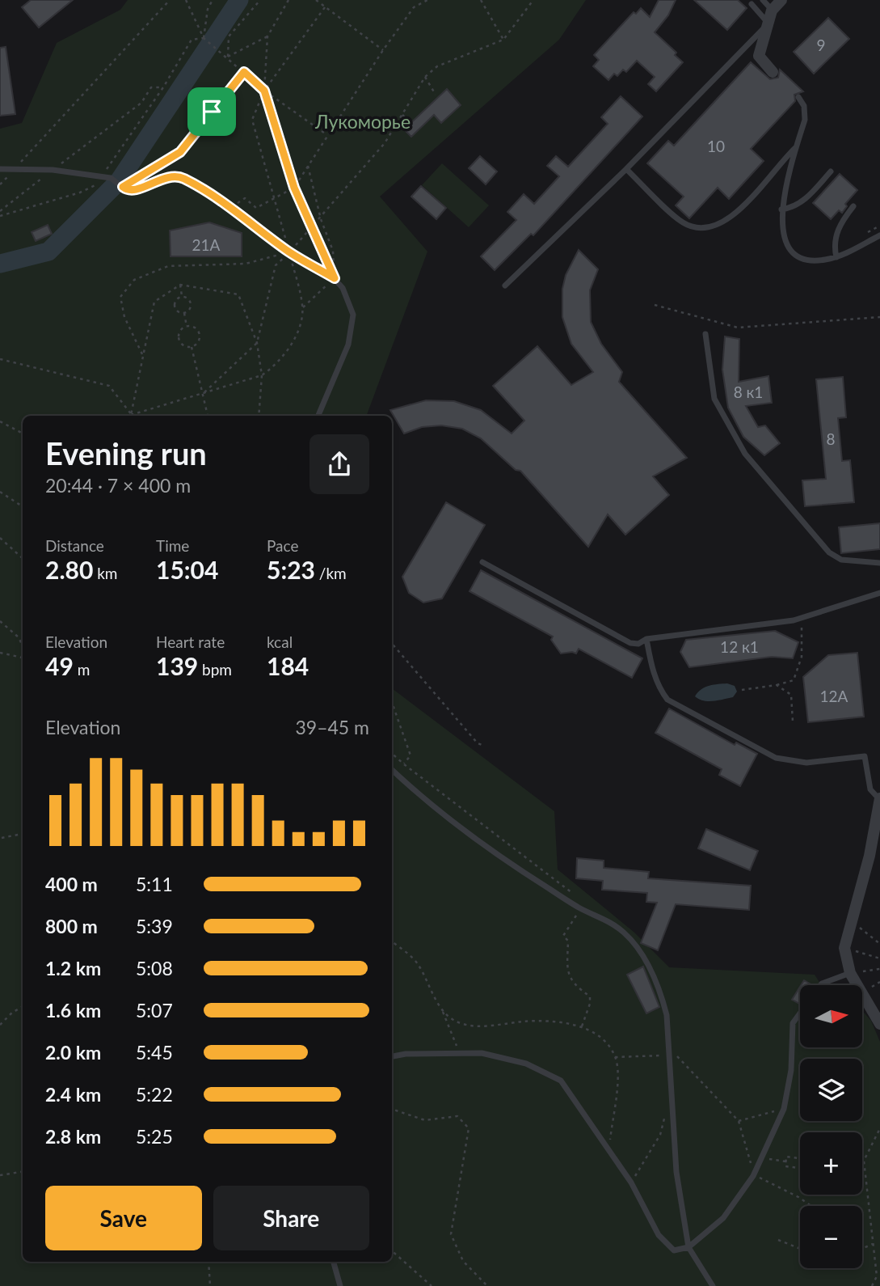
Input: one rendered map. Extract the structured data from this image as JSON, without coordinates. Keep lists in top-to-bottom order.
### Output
{
  "parks": ["Лукоморье"],
  "house_numbers": [
    "9",
    "10",
    "21А",
    "8 к1",
    "8",
    "12 к1",
    "12А"
  ],
  "north": "right",
  "page": {
    "heading": ["Evening run", "20:44 · 7 × 400 m"],
    "stats": [
      ["Distance", "2.80 km"],
      ["Time", "15:04"],
      ["Pace", "5:23 /km"],
      ["Elevation", "49 m"],
      ["Heart rate", "139 bpm"],
      ["kcal", "184"]
    ],
    "chart": ["Elevation", "39–45 m"],
    "list": [
      {
        "name": "400 m",
        "note": "5:11"
      },
      {
        "name": "800 m",
        "note": "5:39"
      },
      {
        "name": "1.2 km",
        "note": "5:08"
      },
      {
        "name": "1.6 km",
        "note": "5:07"
      },
      {
        "name": "2.0 km",
        "note": "5:45"
      },
      {
        "name": "2.4 km",
        "note": "5:22"
      },
      {
        "name": "2.8 km",
        "note": "5:25"
      }
    ],
    "map_buttons": ["+", "−"],
    "buttons": ["Save", "Share"]
  }
}
